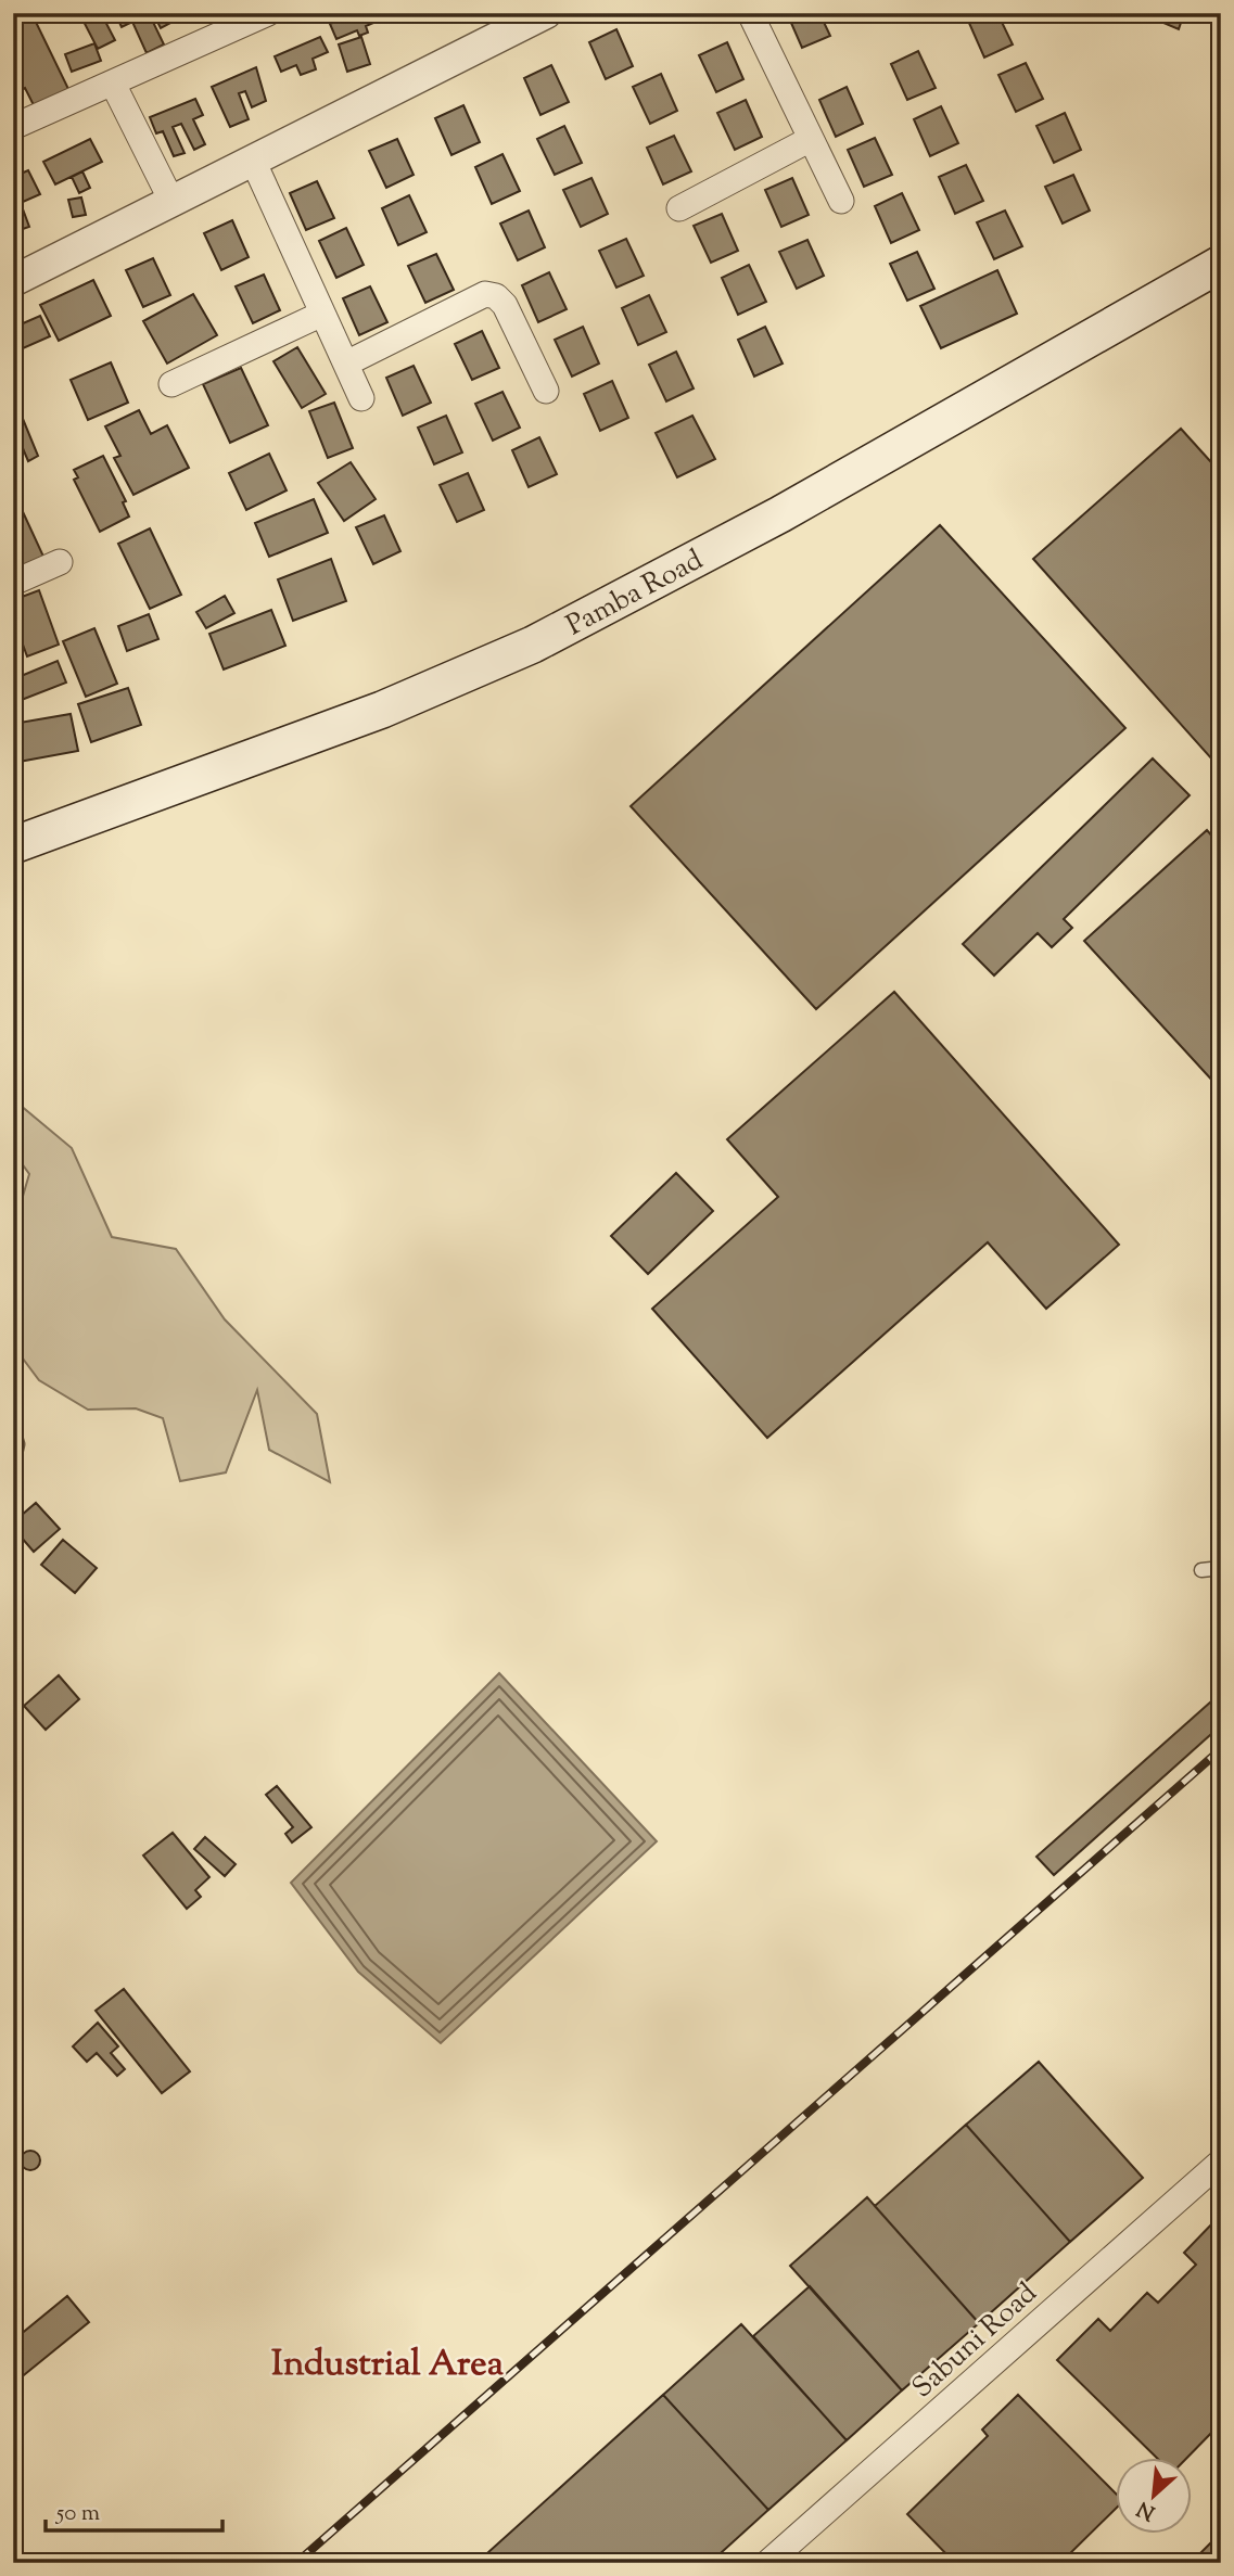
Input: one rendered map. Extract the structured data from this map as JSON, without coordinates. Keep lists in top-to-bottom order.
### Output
{
  "streets": {
    "main road": ["Pamba Road"],
    "street": ["Sabuni Road"]
  },
  "districts": ["Industrial Area"],
  "scale_bar": "50 m",
  "north": "bottom left"
}
